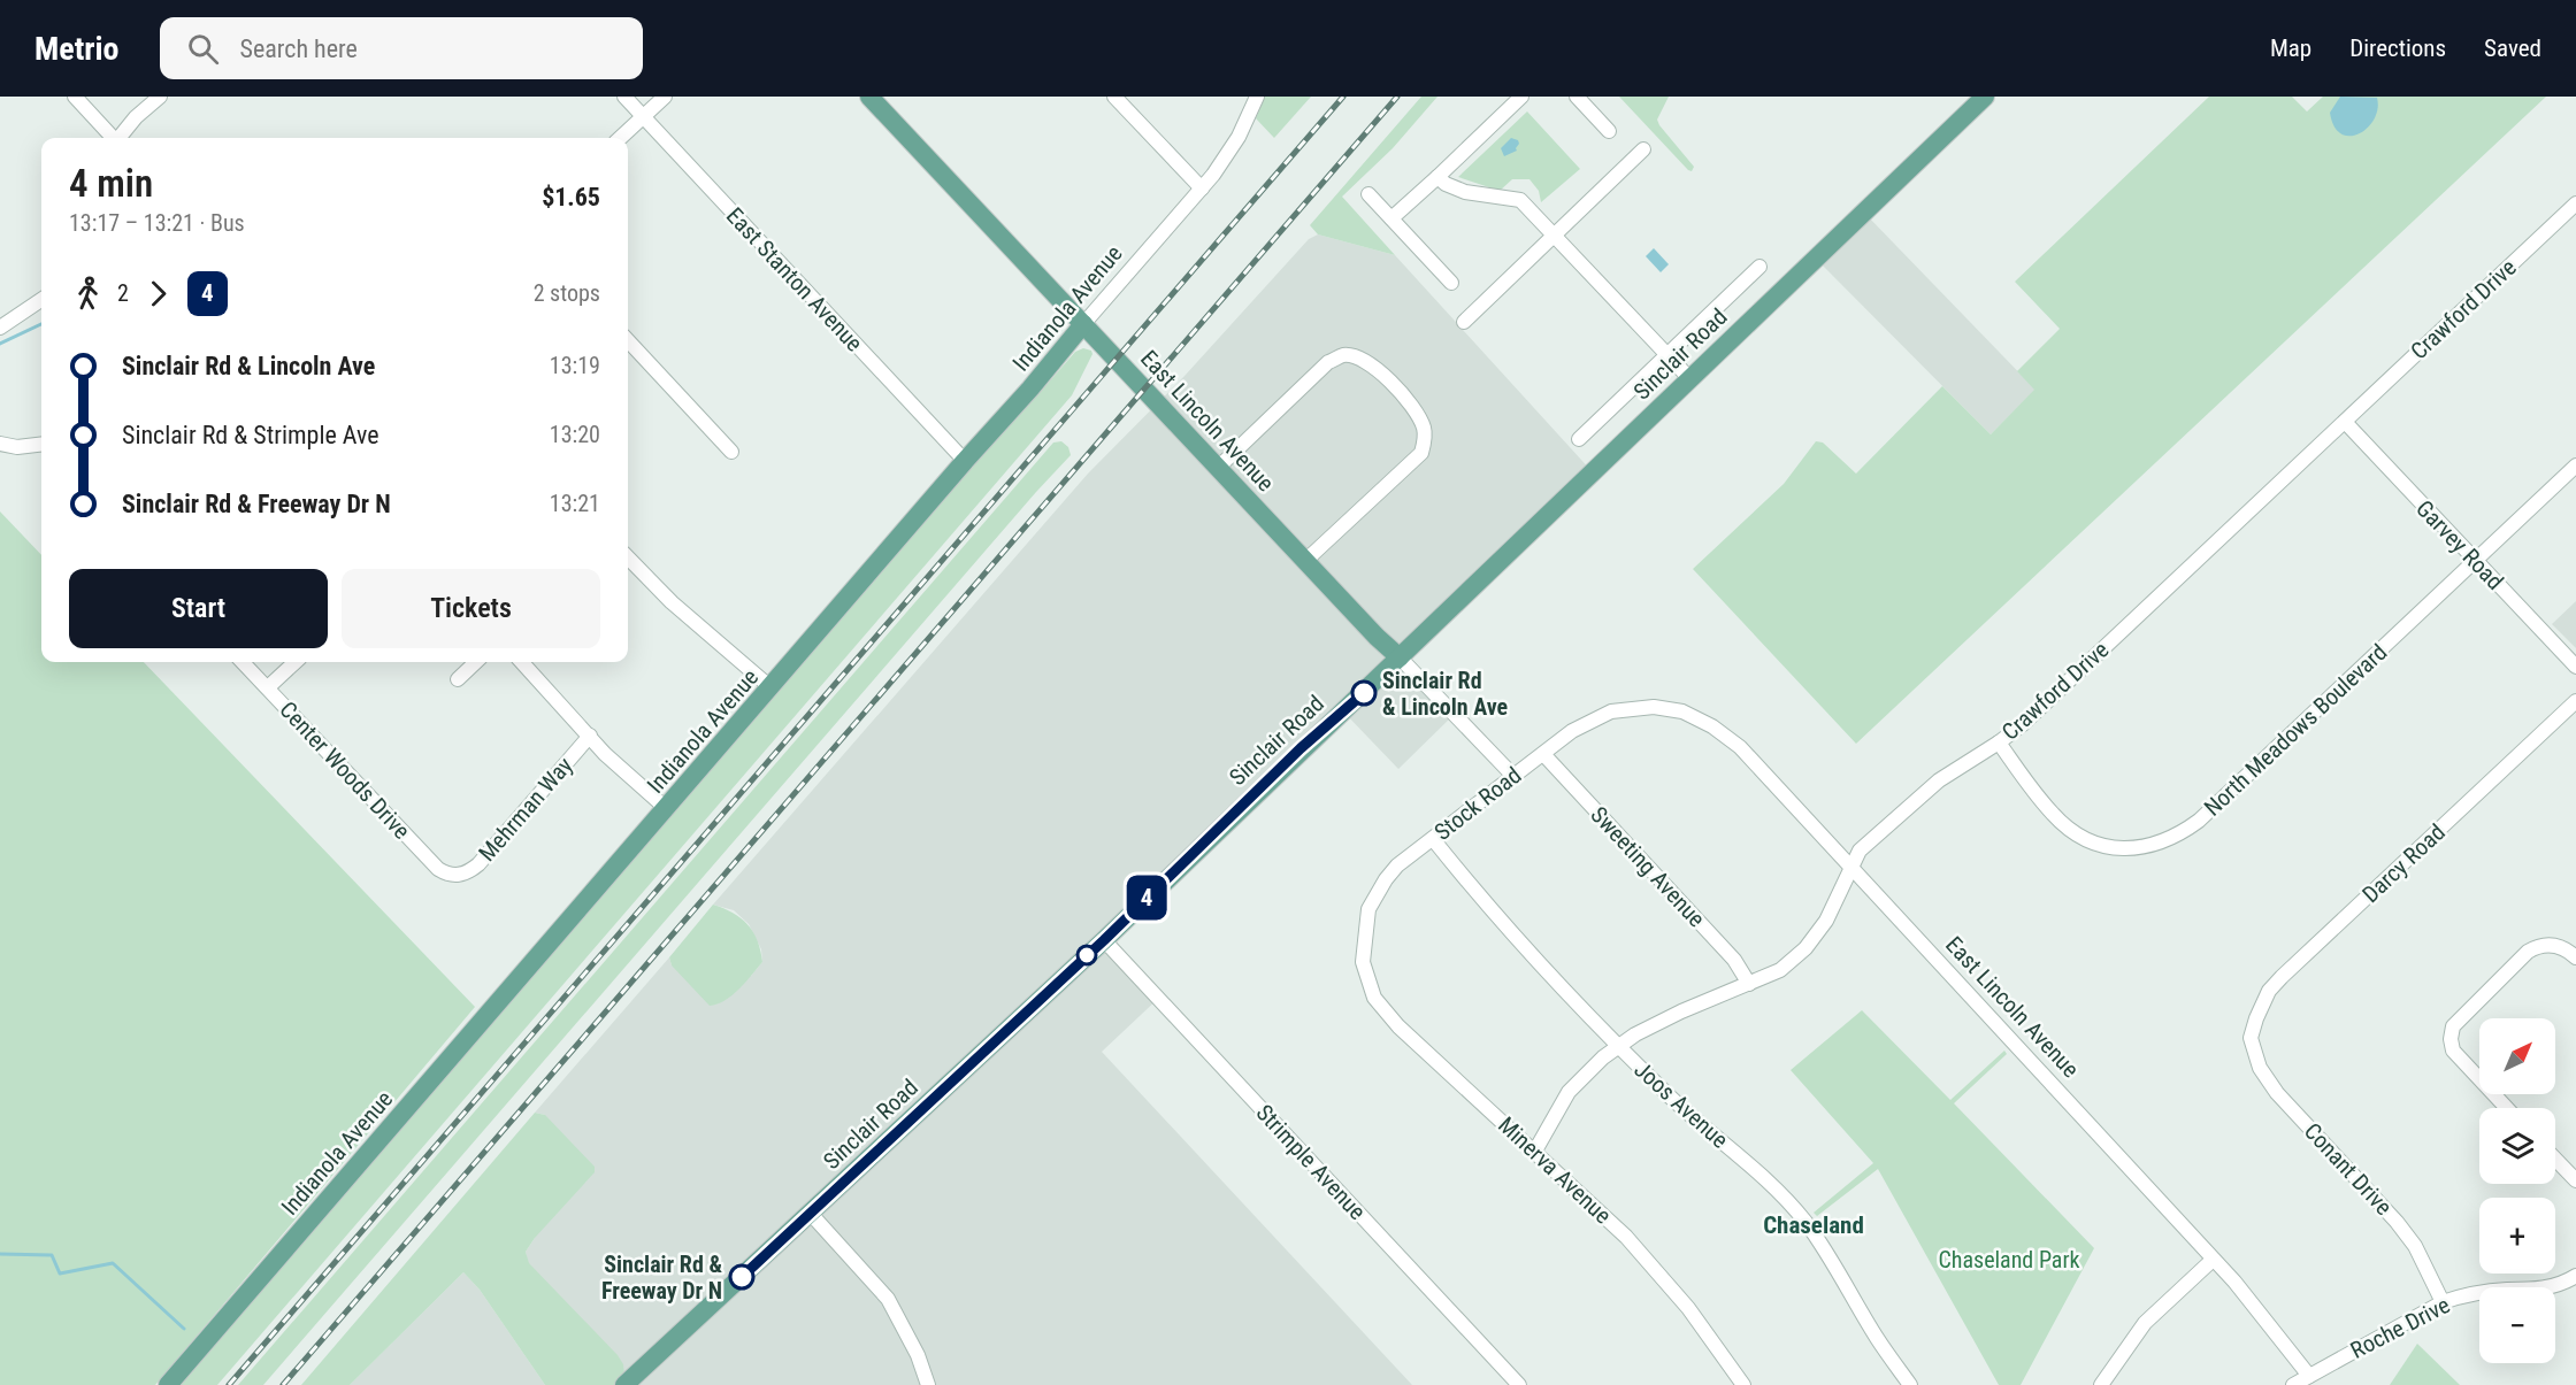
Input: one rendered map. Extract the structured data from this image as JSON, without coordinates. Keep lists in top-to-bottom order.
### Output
{
  "streets": {
    "main road": ["Indianola Avenue", "Sinclair Road", "East Lincoln Avenue"],
    "street": [
      "East Stanton Avenue",
      "Crawford Drive",
      "Garvey Road",
      "North Meadows Boulevard",
      "Center Woods Drive",
      "Stock Road",
      "Mehrman Way",
      "Darcy Road",
      "Sweeting Avenue",
      "Joos Avenue",
      "Strimple Avenue",
      "Conant Drive",
      "Minerva Avenue",
      "Roche Drive"
    ]
  },
  "crossings": [
    ["East Stanton Avenue", "Indianola Avenue"],
    ["Indianola Avenue", "East Lincoln Avenue"],
    ["Crawford Drive", "East Lincoln Avenue"],
    ["Crawford Drive", "Garvey Road"],
    ["Crawford Drive", "North Meadows Boulevard"],
    ["Crawford Drive", "Sweeting Avenue"],
    ["Crawford Drive", "Joos Avenue"],
    ["Crawford Drive", "Minerva Avenue"],
    ["Sinclair Road", "East Lincoln Avenue"],
    ["Sinclair Road", "Strimple Avenue"],
    ["East Lincoln Avenue", "Stock Road"],
    ["East Lincoln Avenue", "Roche Drive"],
    ["Garvey Road", "North Meadows Boulevard"],
    ["Center Woods Drive", "Mehrman Way"],
    ["Stock Road", "Sweeting Avenue"],
    ["Stock Road", "Joos Avenue"],
    ["Stock Road", "Minerva Avenue"],
    ["Darcy Road", "Conant Drive"],
    ["Conant Drive", "Roche Drive"]
  ],
  "districts": ["Chaseland"],
  "parks": ["Chaseland Park"],
  "places": ["Sinclair Rd & Lincoln Ave", "Sinclair Rd & Freeway Dr N"],
  "lines": ["bus line 4"],
  "north": "top right",
  "page": {
    "header": "Metrio",
    "search": "Search here",
    "nav": ["Map", "Directions", "Saved"],
    "on_map": "4",
    "heading": ["4 min", "13:17 – 13:21 · Bus", "$1.65"],
    "legs": ["2", "4", "2 stops"],
    "list": [
      {
        "name": "Sinclair Rd & Lincoln Ave",
        "value": "13:19"
      },
      {
        "name": "Sinclair Rd & Strimple Ave",
        "value": "13:20"
      },
      {
        "name": "Sinclair Rd & Freeway Dr N",
        "value": "13:21"
      }
    ],
    "buttons": ["Start", "Tickets"],
    "map_buttons": ["+", "−"]
  }
}
